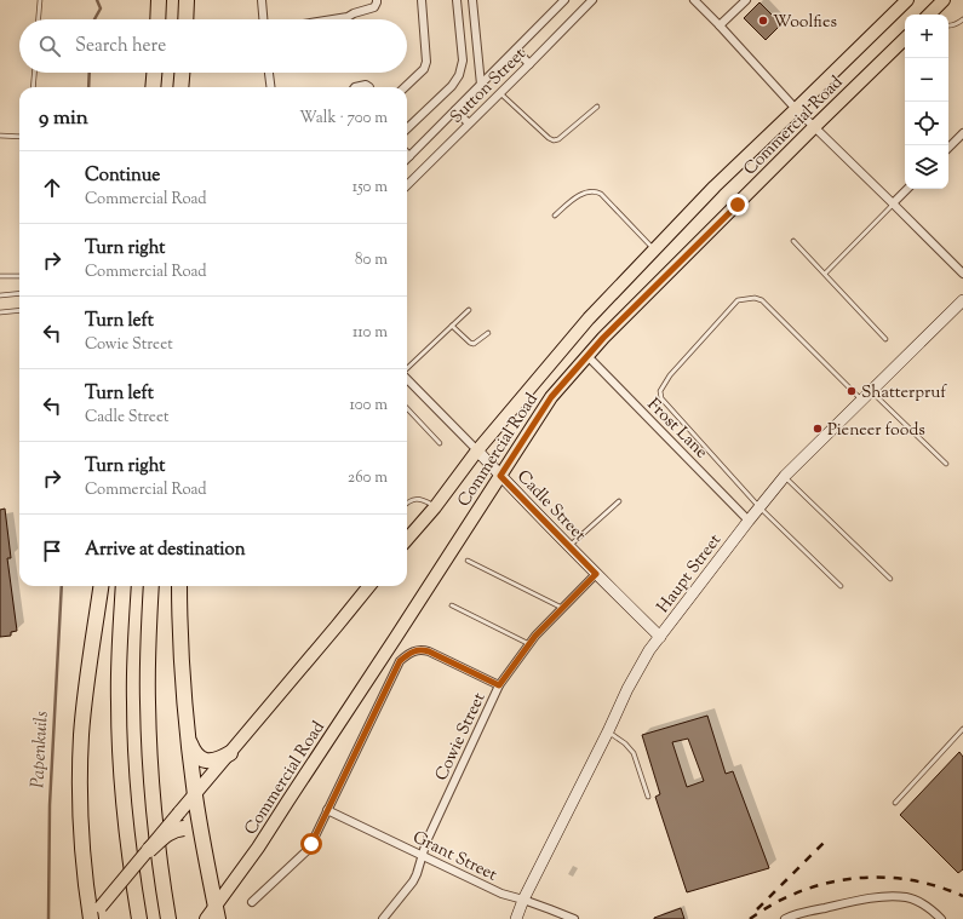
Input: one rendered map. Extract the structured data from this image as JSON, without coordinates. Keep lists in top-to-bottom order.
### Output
{
  "streets": {
    "main road": ["Commercial Road"],
    "street": [
      "Sutton Street",
      "Frost Lane",
      "Cadle Street",
      "Haupt Street",
      "Cowie Street",
      "Grant Street"
    ]
  },
  "crossings": [
    ["Commercial Road", "Frost Lane"],
    ["Commercial Road", "Cadle Street"],
    ["Frost Lane", "Haupt Street"],
    ["Cadle Street", "Haupt Street"],
    ["Cadle Street", "Cowie Street"],
    ["Haupt Street", "Grant Street"],
    ["Cowie Street", "Grant Street"]
  ],
  "water": ["Papenkuils"],
  "places": ["Woolfies", "Shatterpruf", "Pieneer foods"],
  "page": {
    "map_buttons": ["+", "−"],
    "search": "Search here",
    "heading": ["9 min", "Walk · 700 m"],
    "list": [
      ["Continue", "Commercial Road", "150 m"],
      ["Turn right", "Commercial Road", "80 m"],
      ["Turn left", "Cowie Street", "110 m"],
      ["Turn left", "Cadle Street", "100 m"],
      ["Turn right", "Commercial Road", "260 m"],
      "Arrive at destination"
    ]
  }
}
